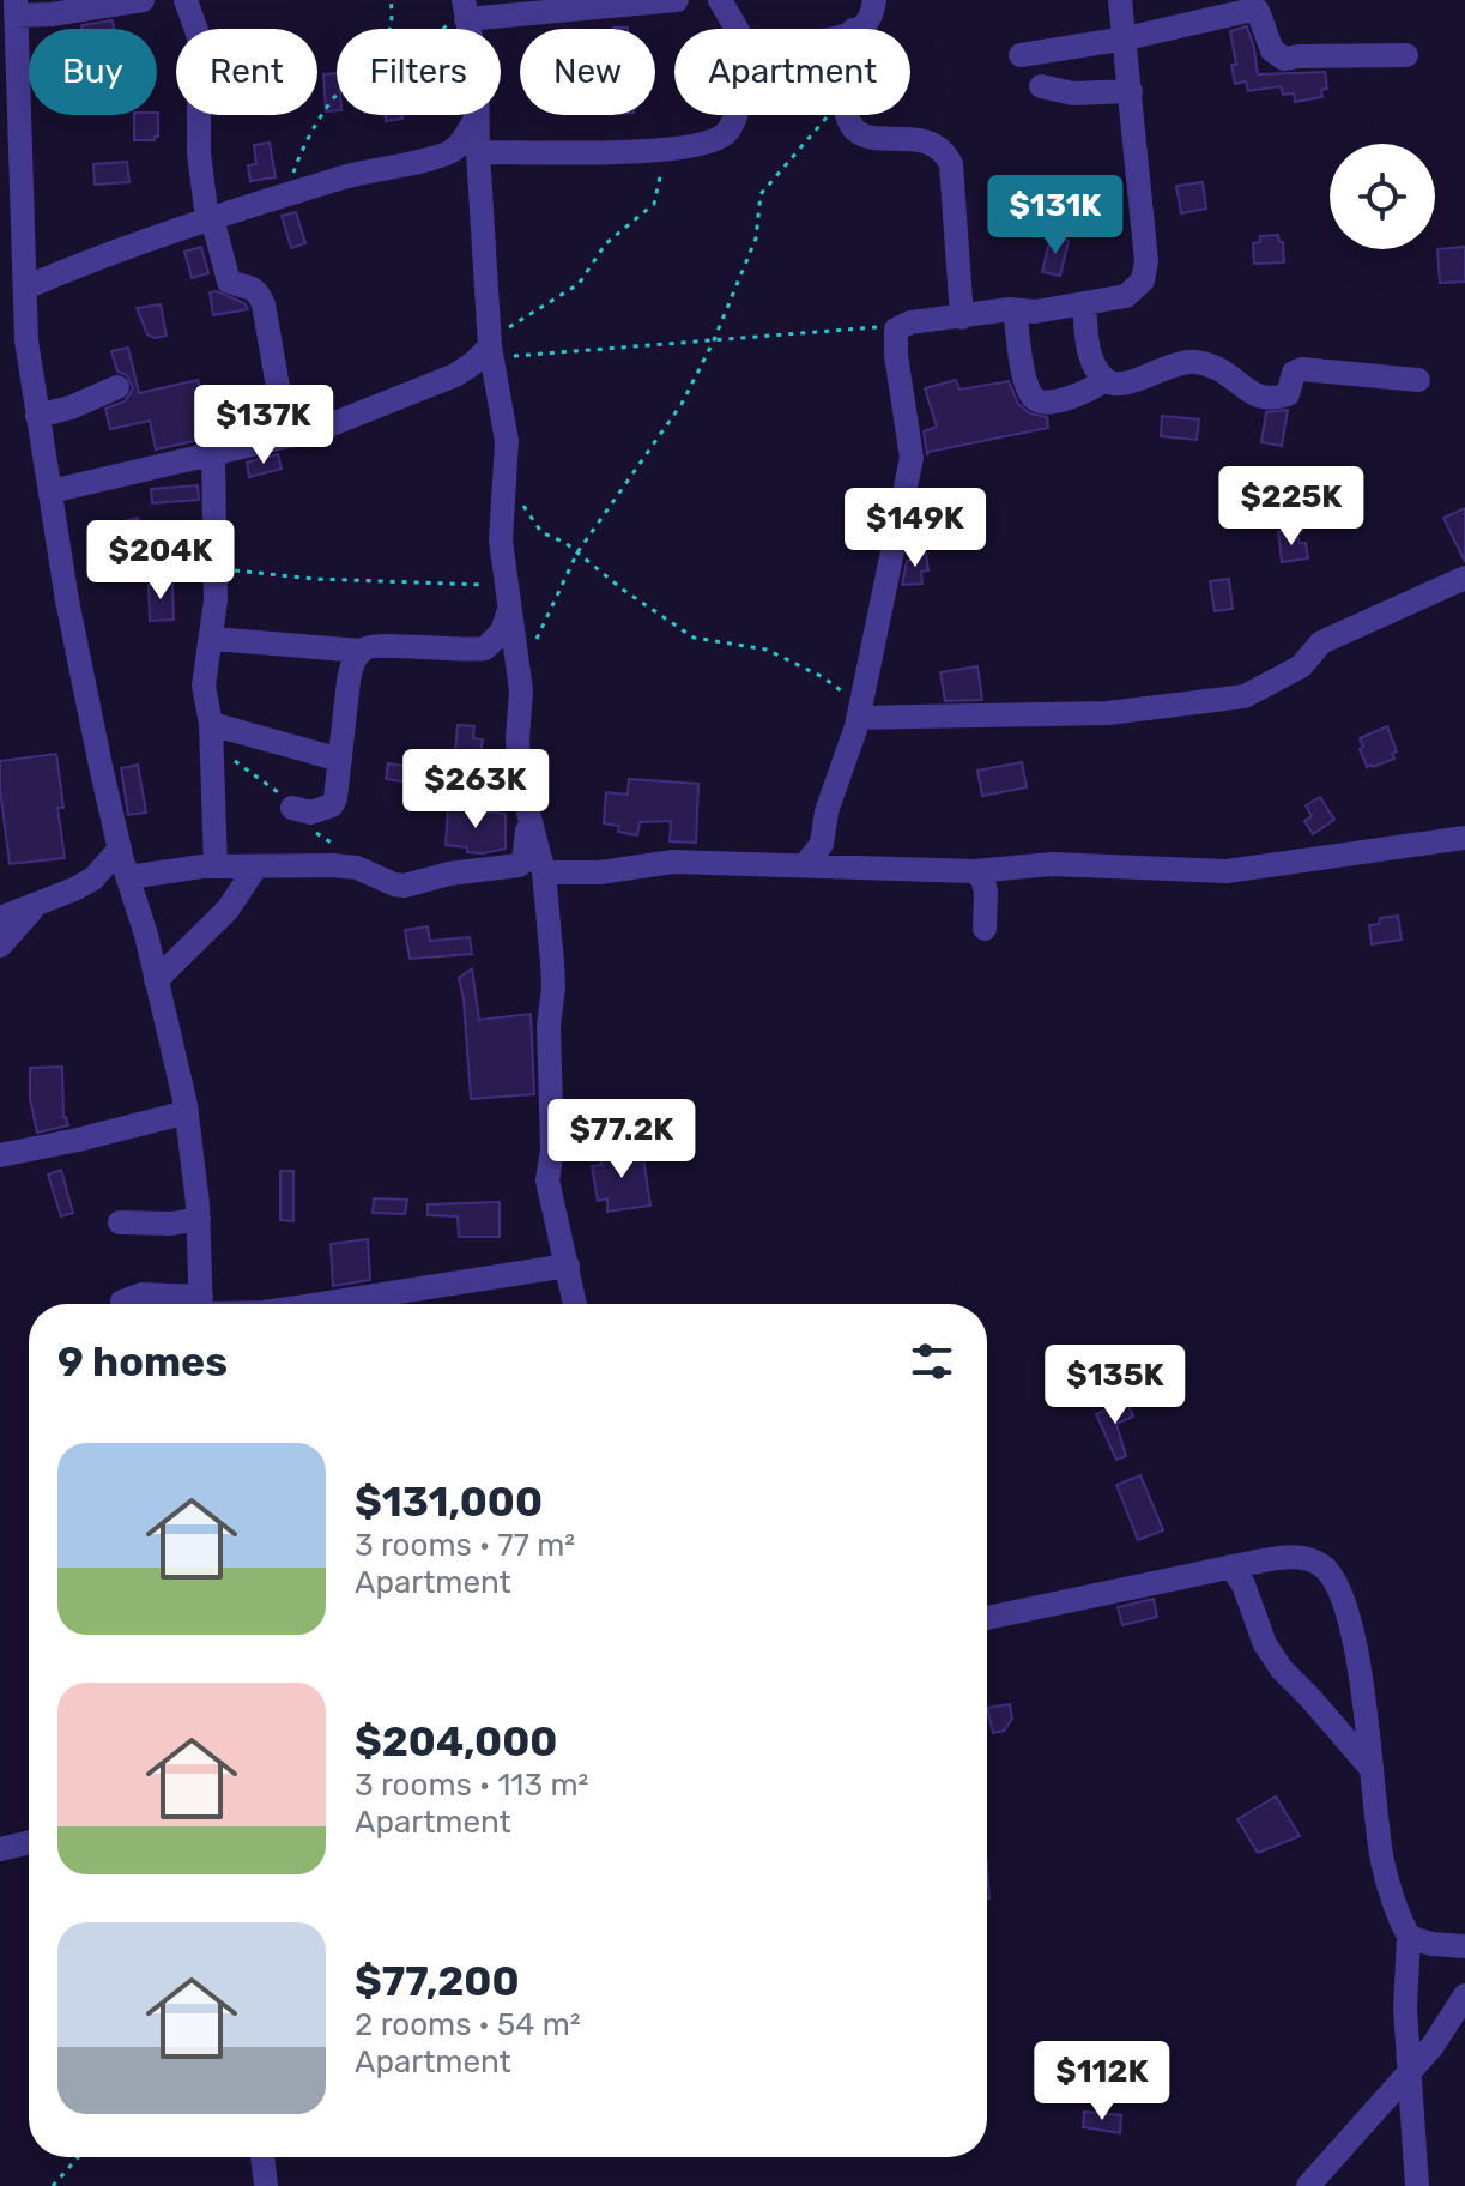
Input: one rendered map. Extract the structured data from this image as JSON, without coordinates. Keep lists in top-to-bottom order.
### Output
{
  "page": {
    "chip": [
      "Buy",
      "Rent",
      "Filters",
      "New",
      "Apartment"
    ],
    "price": [
      "$131K",
      "$137K",
      "$225K",
      "$149K",
      "$204K",
      "$263K",
      "$77.2K",
      "$135K",
      "$112K"
    ],
    "heading": "9 homes",
    "list": [
      {
        "name": "$131,000",
        "note": "3 rooms · 77 m² · Apartment"
      },
      {
        "name": "$204,000",
        "note": "3 rooms · 113 m² · Apartment"
      },
      {
        "name": "$77,200",
        "note": "2 rooms · 54 m² · Apartment"
      }
    ]
  }
}
